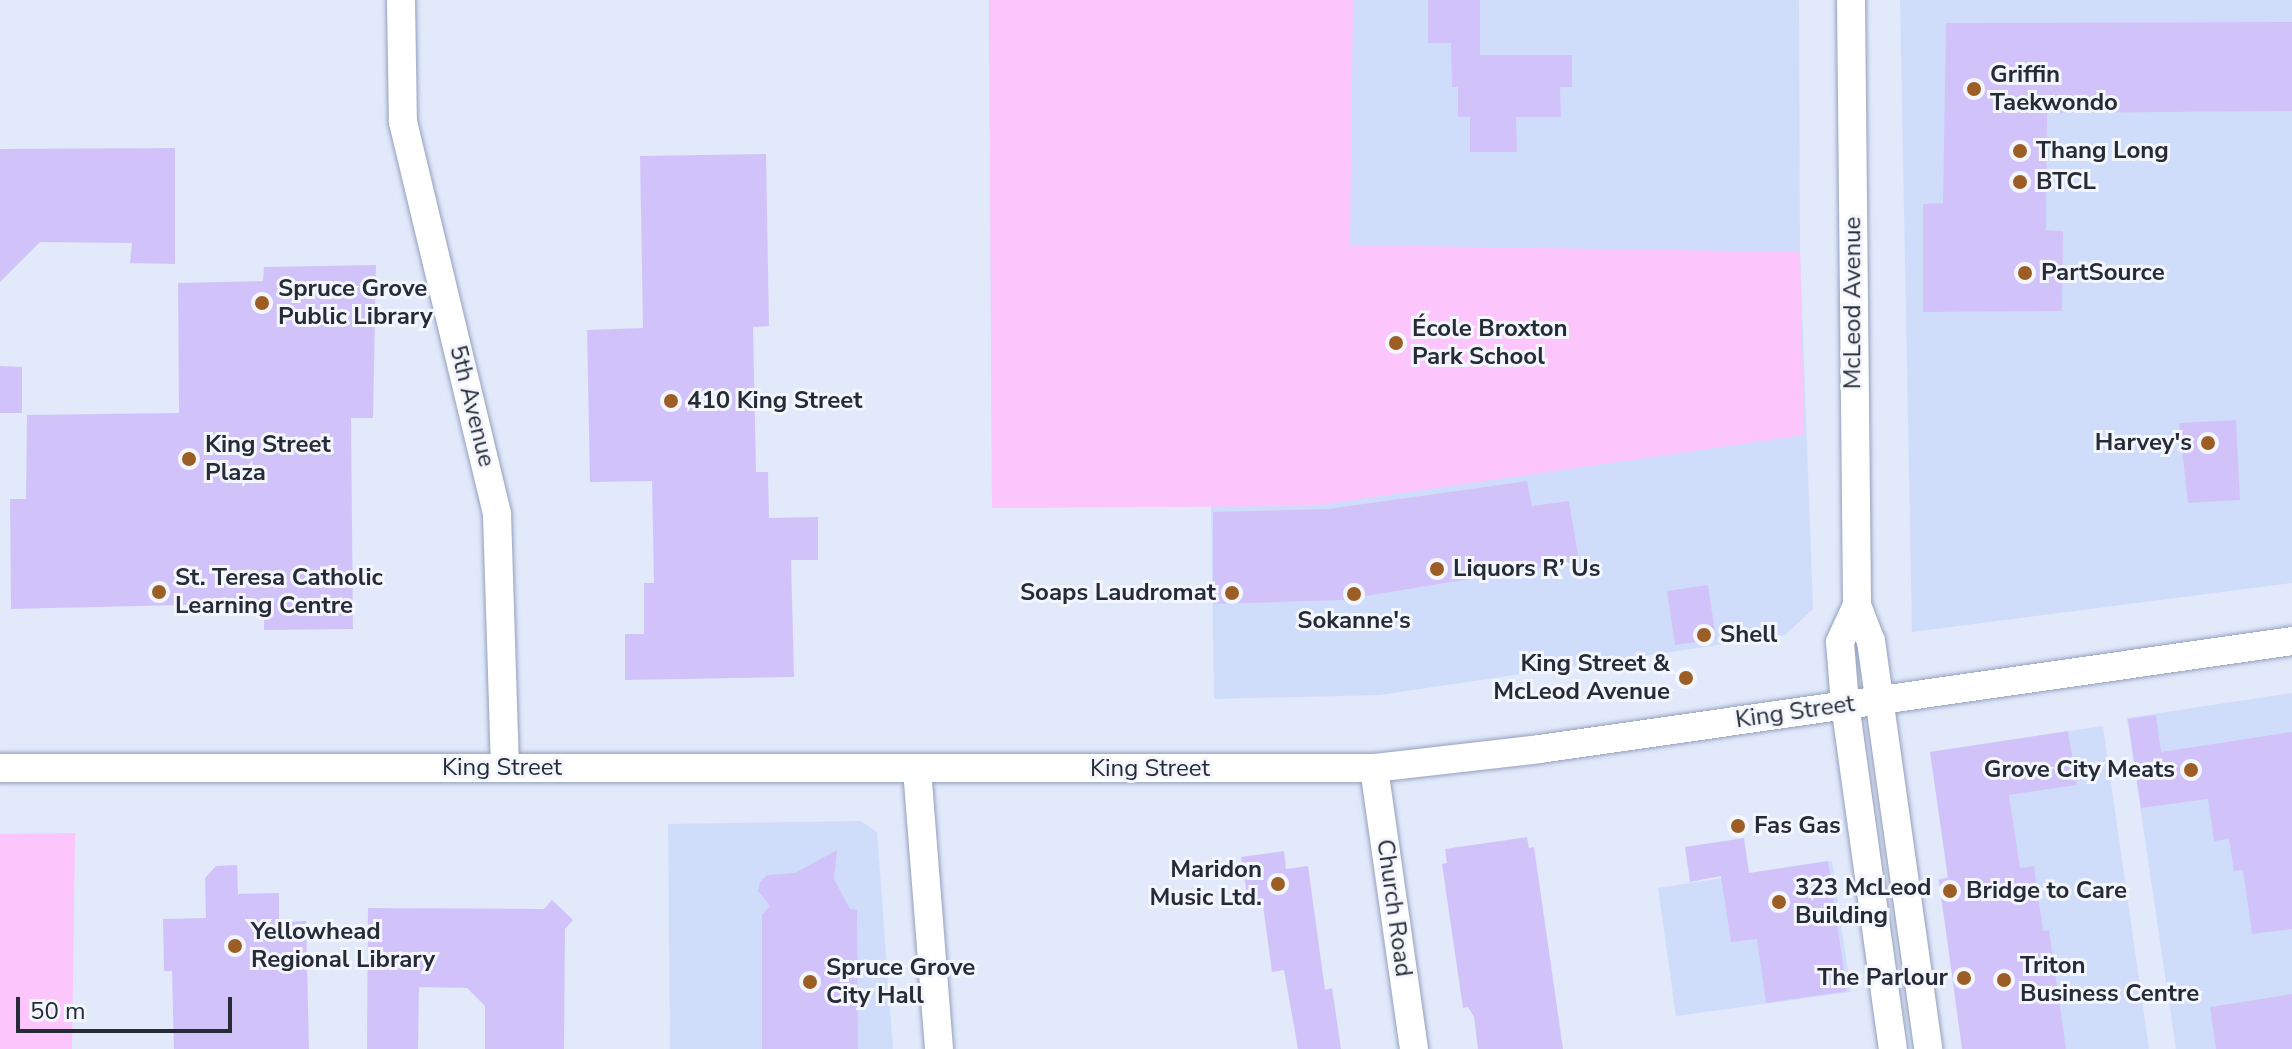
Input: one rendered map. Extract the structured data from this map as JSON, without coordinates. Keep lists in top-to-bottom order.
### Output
{
  "streets": {
    "street": [
      "McLeod Avenue",
      "5th Avenue",
      "King Street",
      "Church Road"
    ]
  },
  "crossings": [
    ["McLeod Avenue", "King Street"],
    ["5th Avenue", "King Street"],
    ["King Street", "Church Road"]
  ],
  "places": [
    "Griffin Taekwondo",
    "Thang Long",
    "BTCL",
    "PartSource",
    "Spruce Grove Public Library",
    "École Broxton Park School",
    "410 King Street",
    "Harvey's",
    "King Street Plaza",
    "Liquors R’ Us",
    "St. Teresa Catholic Learning Centre",
    "Soaps Laudromat",
    "Sokanne's",
    "Shell",
    "King Street & McLeod Avenue",
    "Grove City Meats",
    "Fas Gas",
    "Maridon Music Ltd.",
    "Bridge to Care",
    "323 McLeod Building",
    "Yellowhead Regional Library",
    "The Parlour",
    "Triton Business Centre",
    "Spruce Grove City Hall"
  ],
  "scale_bar": "50 m"
}
